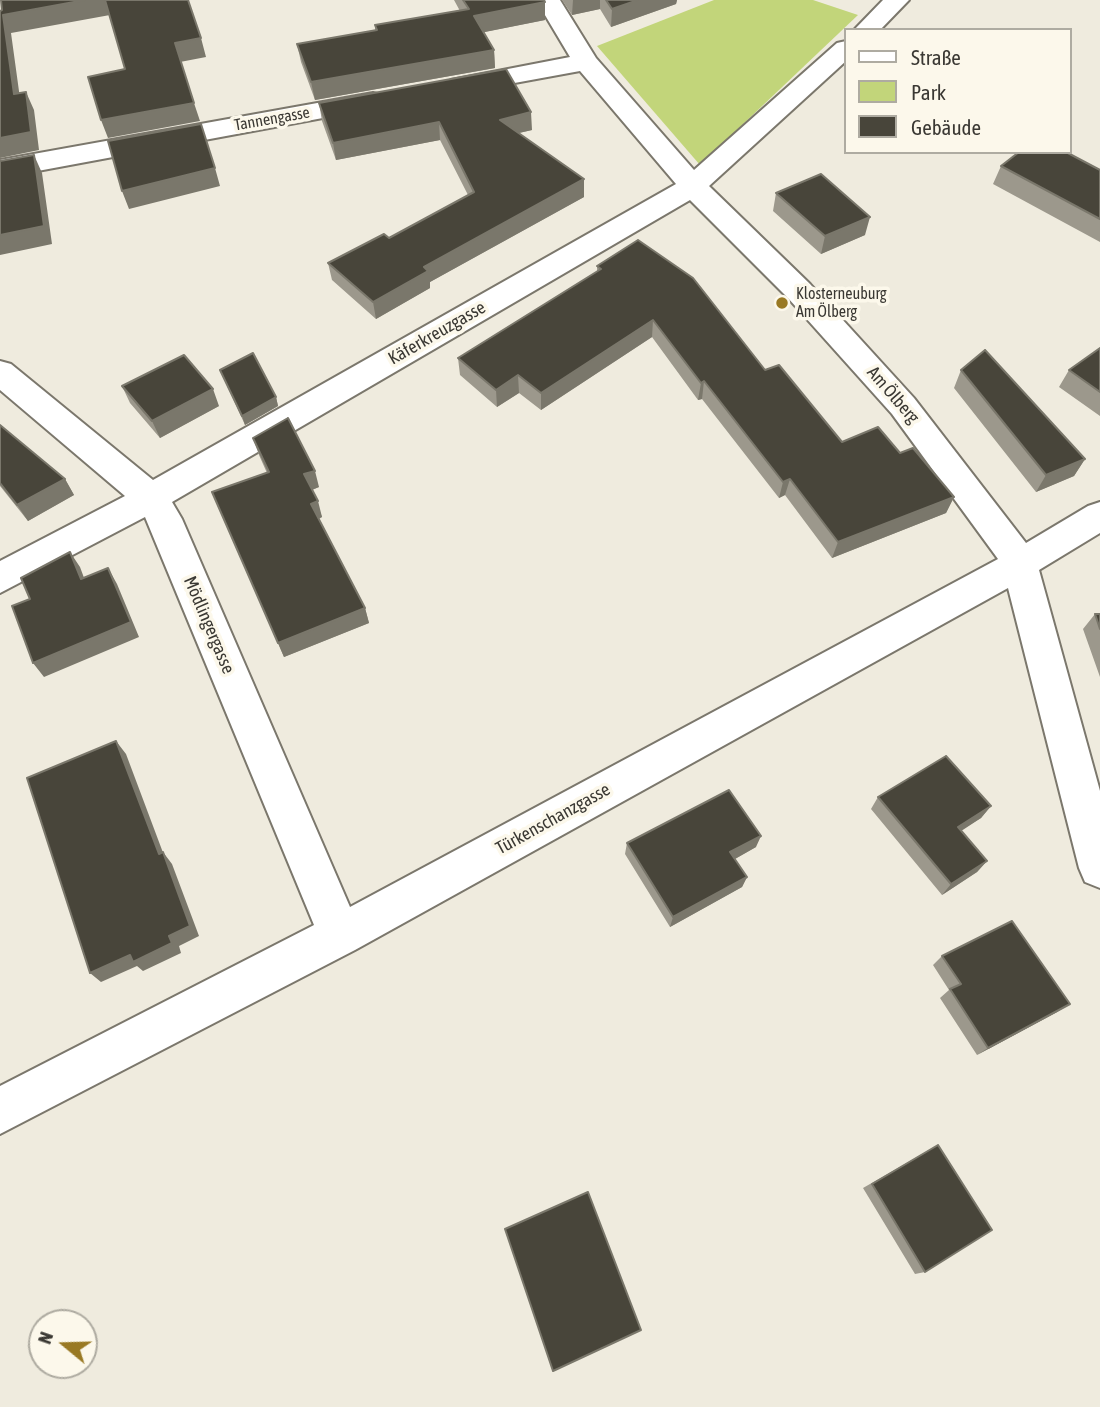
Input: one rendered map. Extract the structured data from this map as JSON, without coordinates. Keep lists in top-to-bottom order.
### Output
{
  "streets": {
    "street": [
      "Tannengasse",
      "Käferkreuzgasse",
      "Am Ölberg",
      "Mödlingergasse",
      "Türkenschanzgasse"
    ]
  },
  "crossings": [
    ["Käferkreuzgasse", "Am Ölberg"],
    ["Käferkreuzgasse", "Mödlingergasse"],
    ["Am Ölberg", "Türkenschanzgasse"],
    ["Mödlingergasse", "Türkenschanzgasse"]
  ],
  "places": ["Klosterneuburg Am Ölberg"],
  "legend": ["Straße", "Park", "Gebäude"],
  "north": "left"
}
